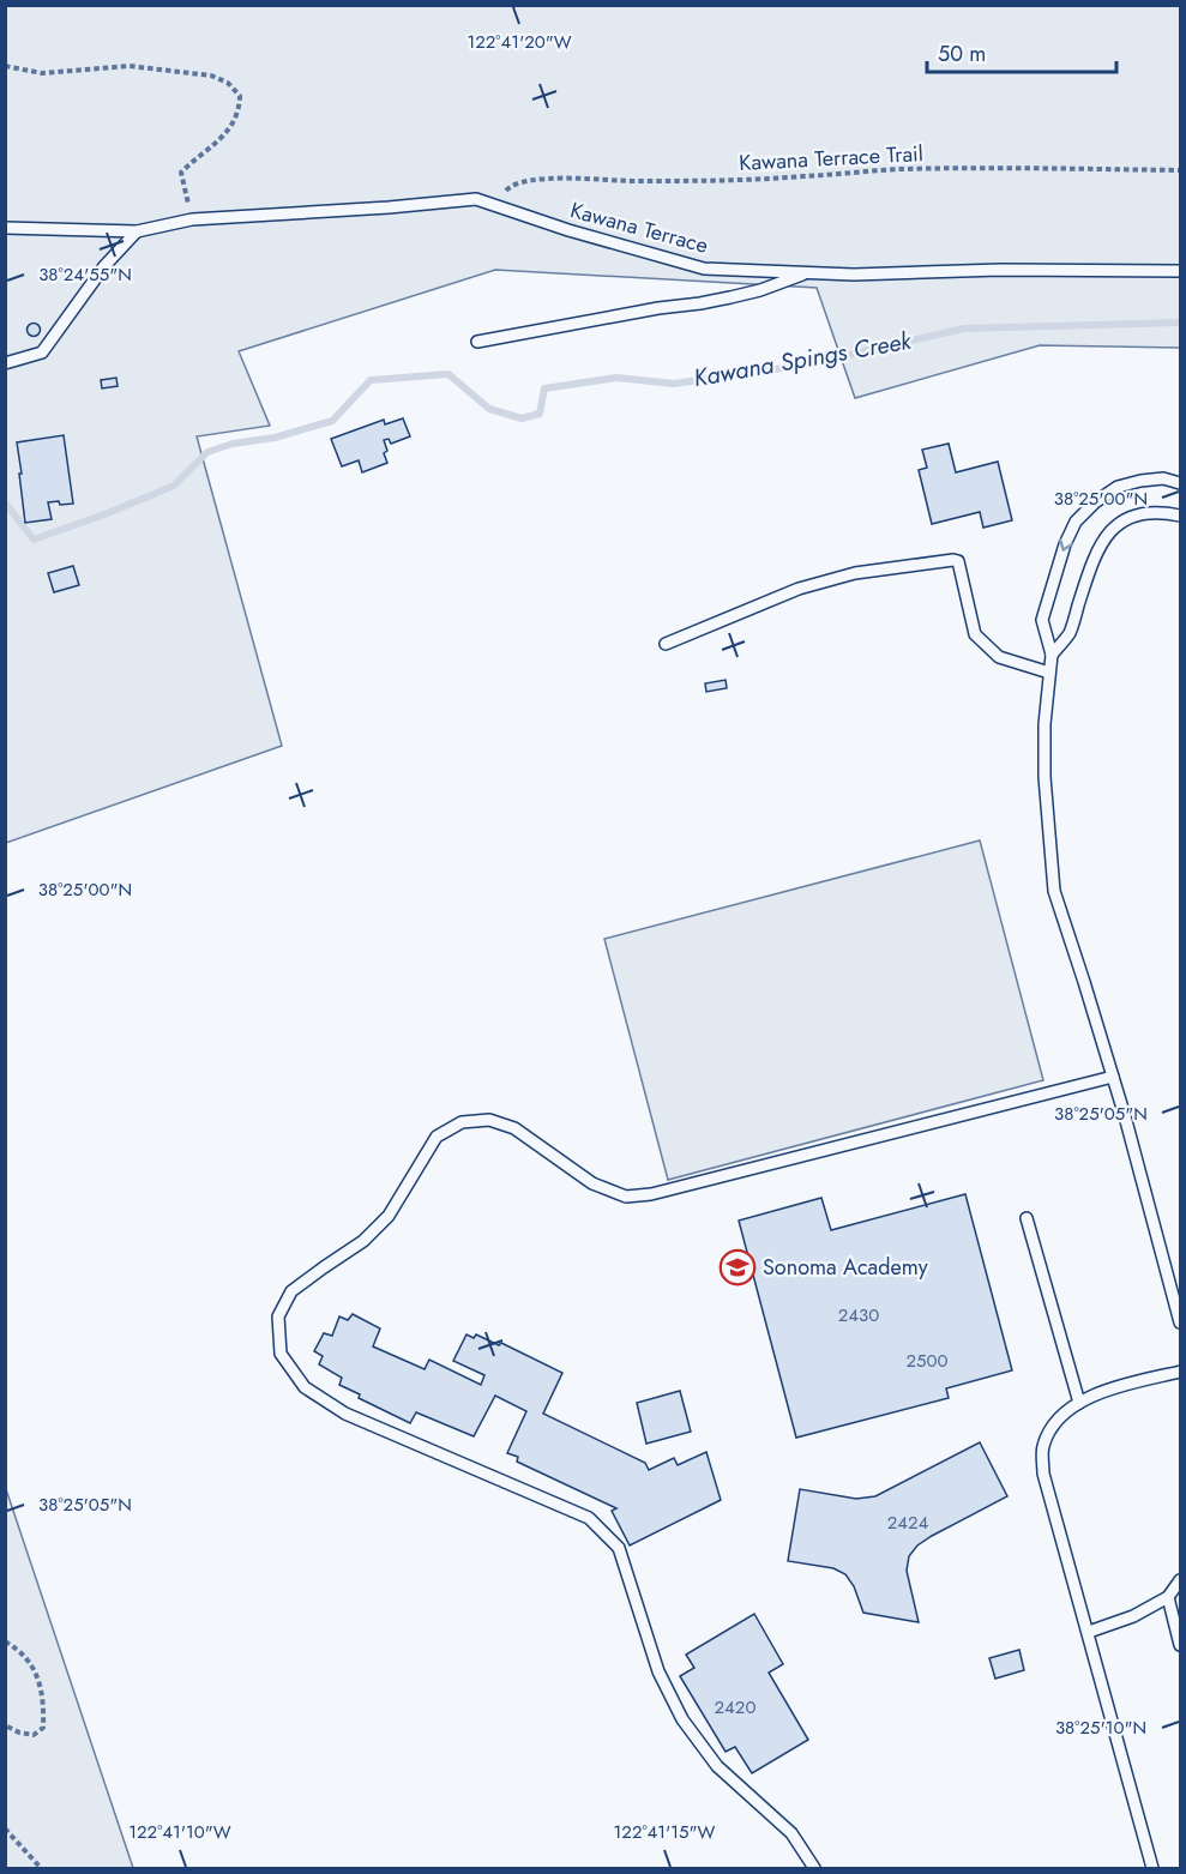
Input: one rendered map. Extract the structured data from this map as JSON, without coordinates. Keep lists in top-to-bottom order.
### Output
{
  "streets": {
    "lane": ["Kawana Terrace"],
    "path": ["Kawana Terrace Trail"]
  },
  "crossings": [
    ["Kawana Terrace Trail", "Kawana Terrace"]
  ],
  "water": ["Kawana Spings Creek"],
  "places": {
    "school or university": ["Sonoma Academy"]
  },
  "house_numbers": [
    "2430",
    "2500",
    "2424",
    "2420"
  ],
  "scale_bar": "50 m",
  "coordinates": [
    "122°41'20\"W",
    "38°24'55\"N",
    "38°25'00\"N",
    "38°25'05\"N",
    "38°25'10\"N",
    "122°41'10\"W",
    "122°41'15\"W"
  ]
}
